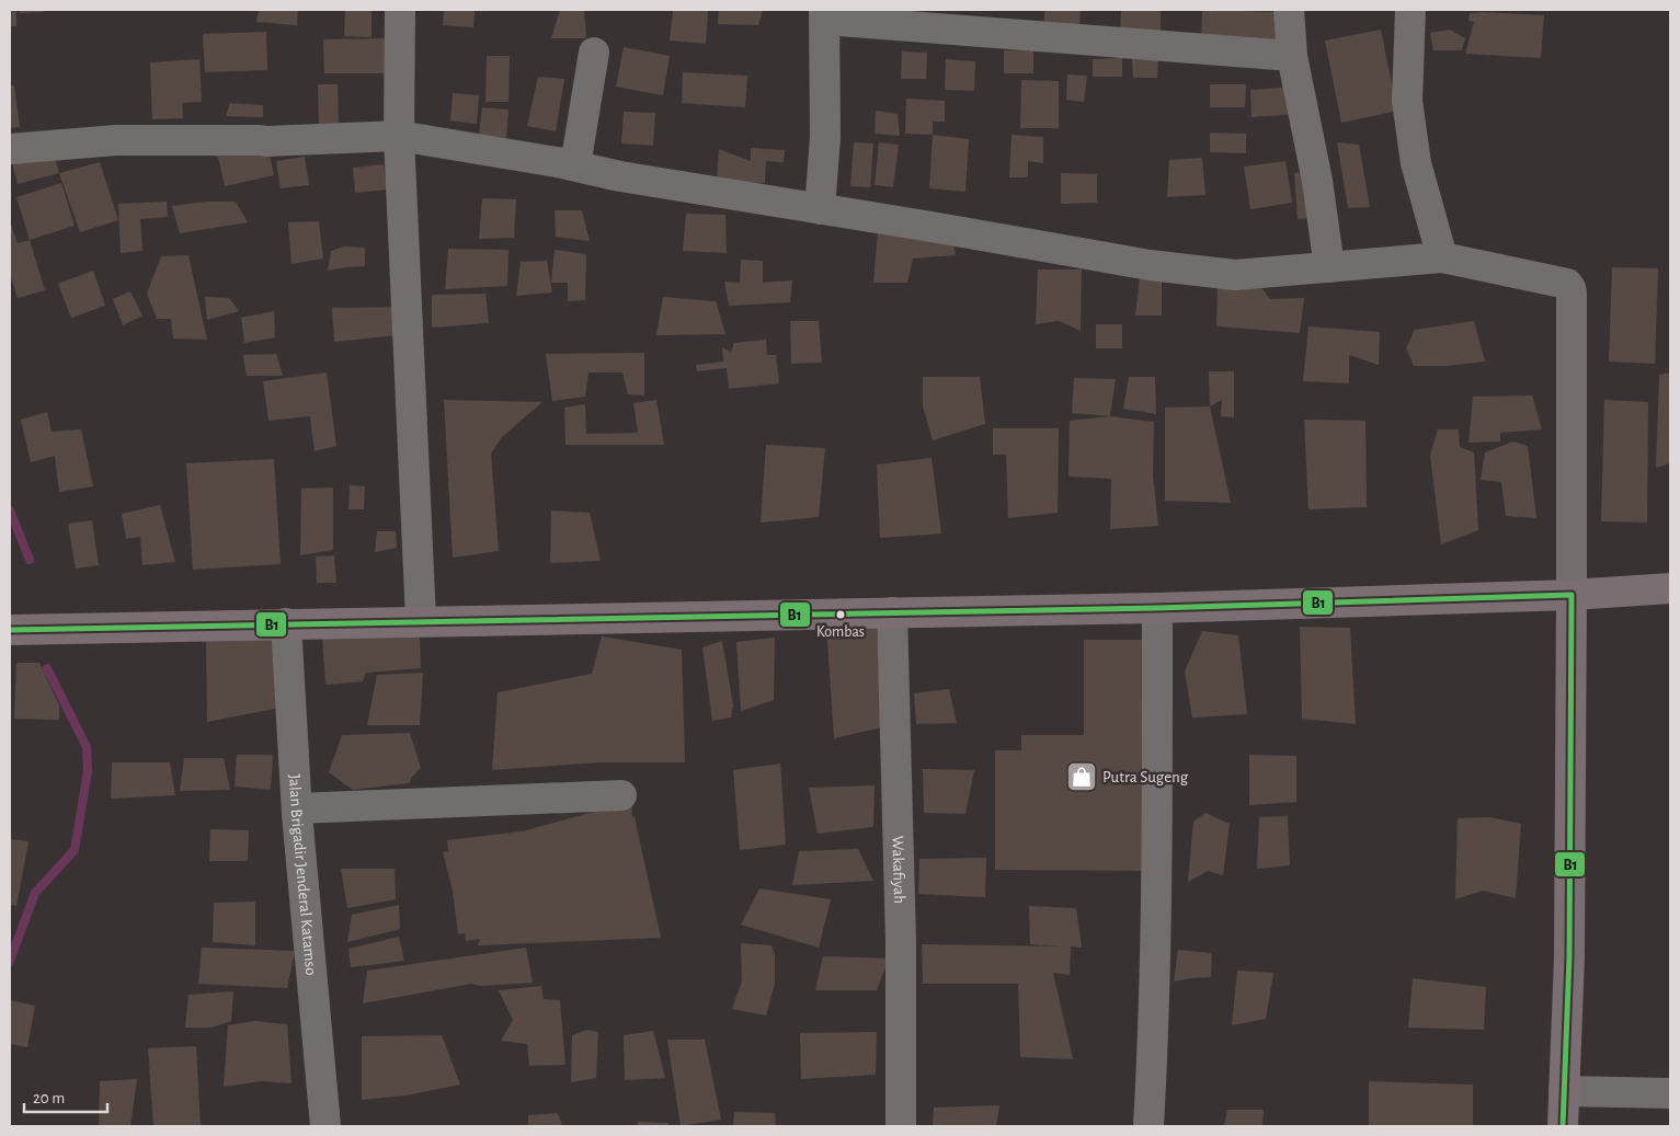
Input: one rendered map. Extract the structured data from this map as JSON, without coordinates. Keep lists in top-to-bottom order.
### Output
{
  "streets": {
    "street": ["Wakafiyah", "Jalan Brigadir Jenderal Katamso"]
  },
  "places": {
    "other": ["Kombas"],
    "shop": ["Putra Sugeng"]
  },
  "lines": ["transit line B1"],
  "scale_bar": "20 m"
}
